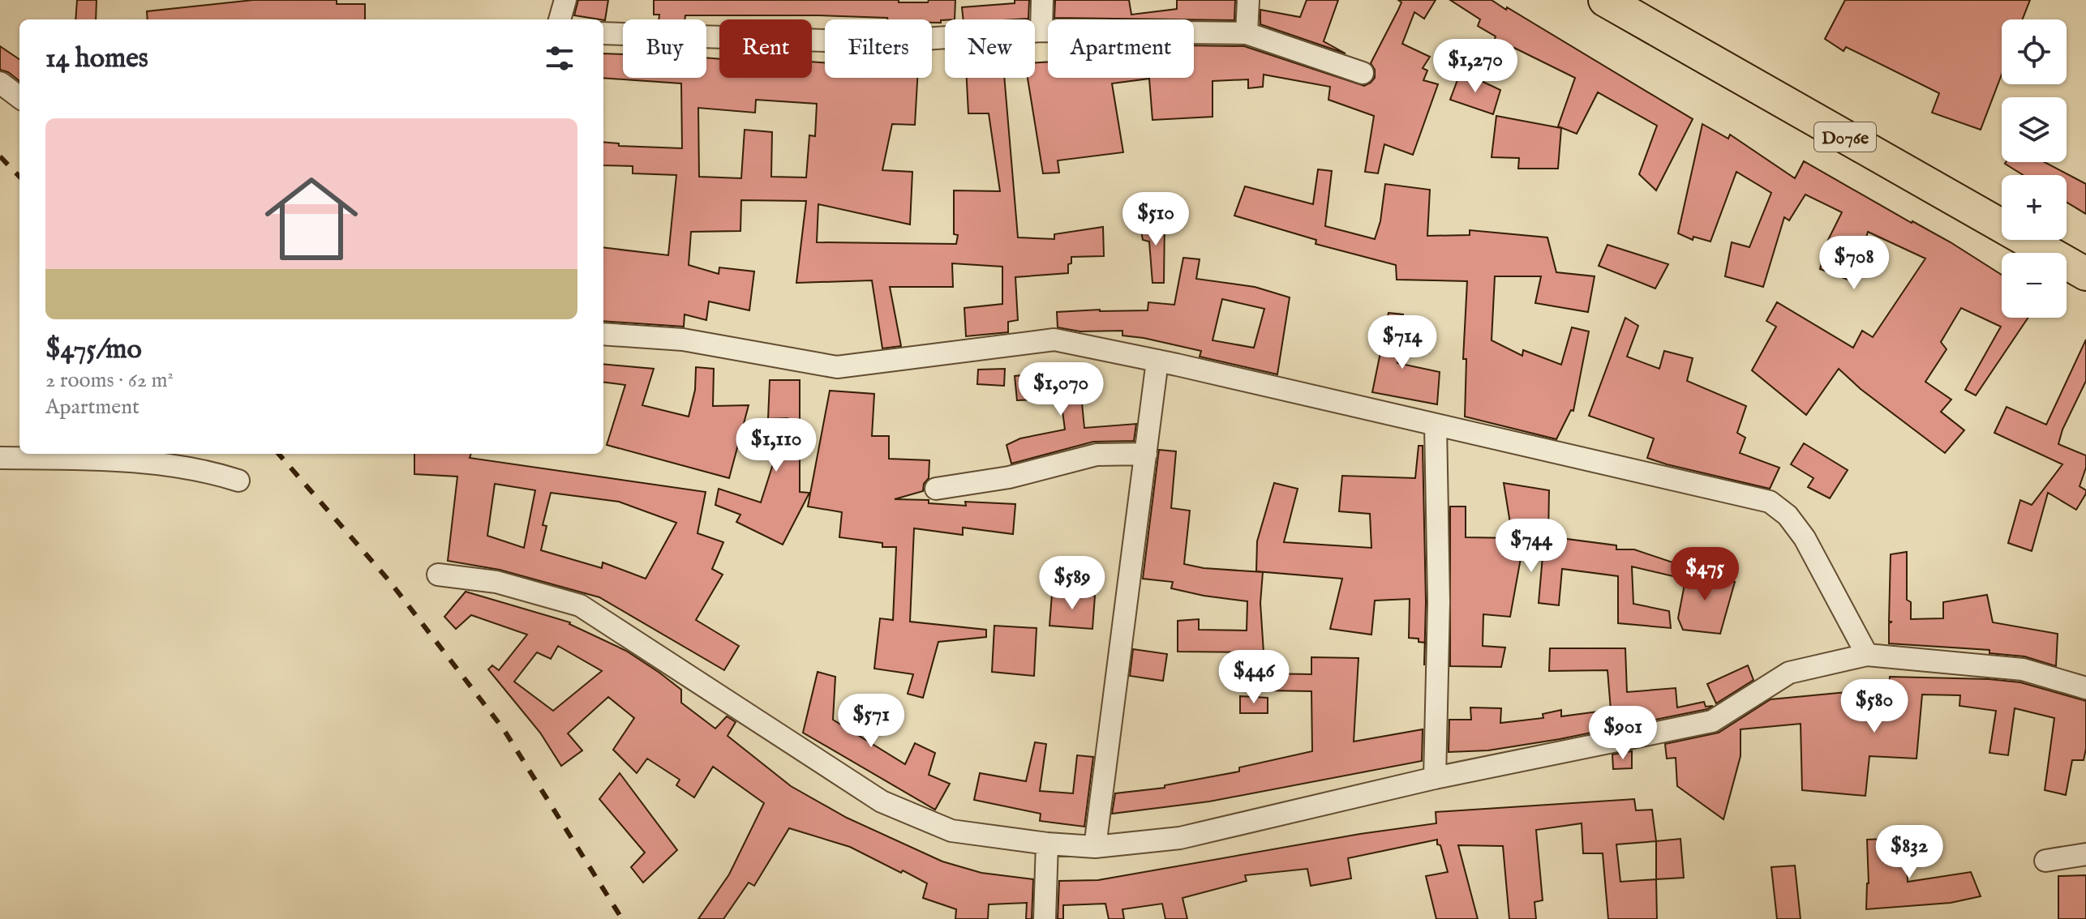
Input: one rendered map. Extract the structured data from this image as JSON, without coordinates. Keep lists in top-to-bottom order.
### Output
{
  "streets": {
    "main road": ["D076e"]
  },
  "page": {
    "map_buttons": ["+", "−"],
    "chip": [
      "Buy",
      "Rent",
      "Filters",
      "New",
      "Apartment"
    ],
    "heading": "14 homes",
    "price": [
      "$1,270",
      "$510",
      "$708",
      "$714",
      "$1,070",
      "$1,110",
      "$744",
      "$475",
      "$589",
      "$446",
      "$580",
      "$571",
      "$901",
      "$832"
    ],
    "list": [
      {
        "name": "$475/mo",
        "note": "2 rooms · 62 m² · Apartment"
      }
    ]
  }
}
